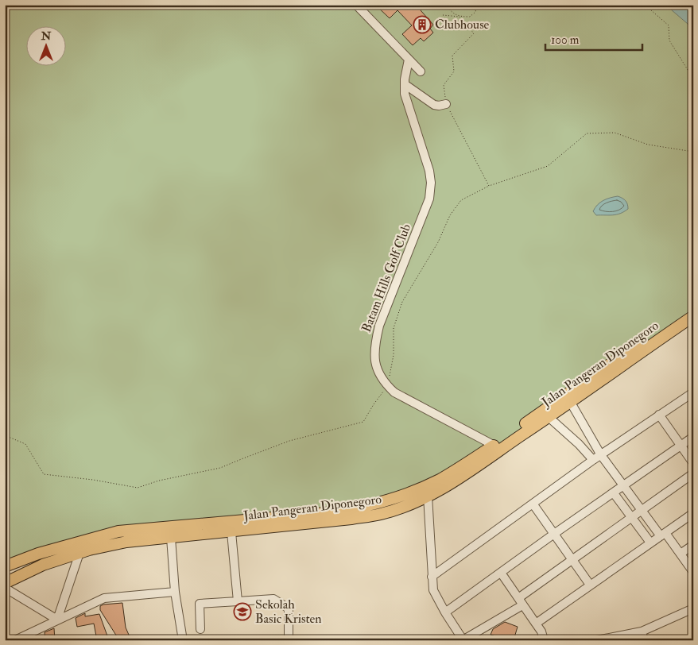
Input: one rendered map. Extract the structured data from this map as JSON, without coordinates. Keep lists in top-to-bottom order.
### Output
{
  "streets": {
    "highway": ["Jalan Pangeran Diponegoro"],
    "street": ["Batam Hills Golf Club"]
  },
  "crossings": [
    ["Batam Hills Golf Club", "Jalan Pangeran Diponegoro"]
  ],
  "places": {
    "building": ["Clubhouse"],
    "school or university": ["Sekolah Basic Kristen"]
  },
  "scale_bar": "100 m",
  "north": "top"
}
